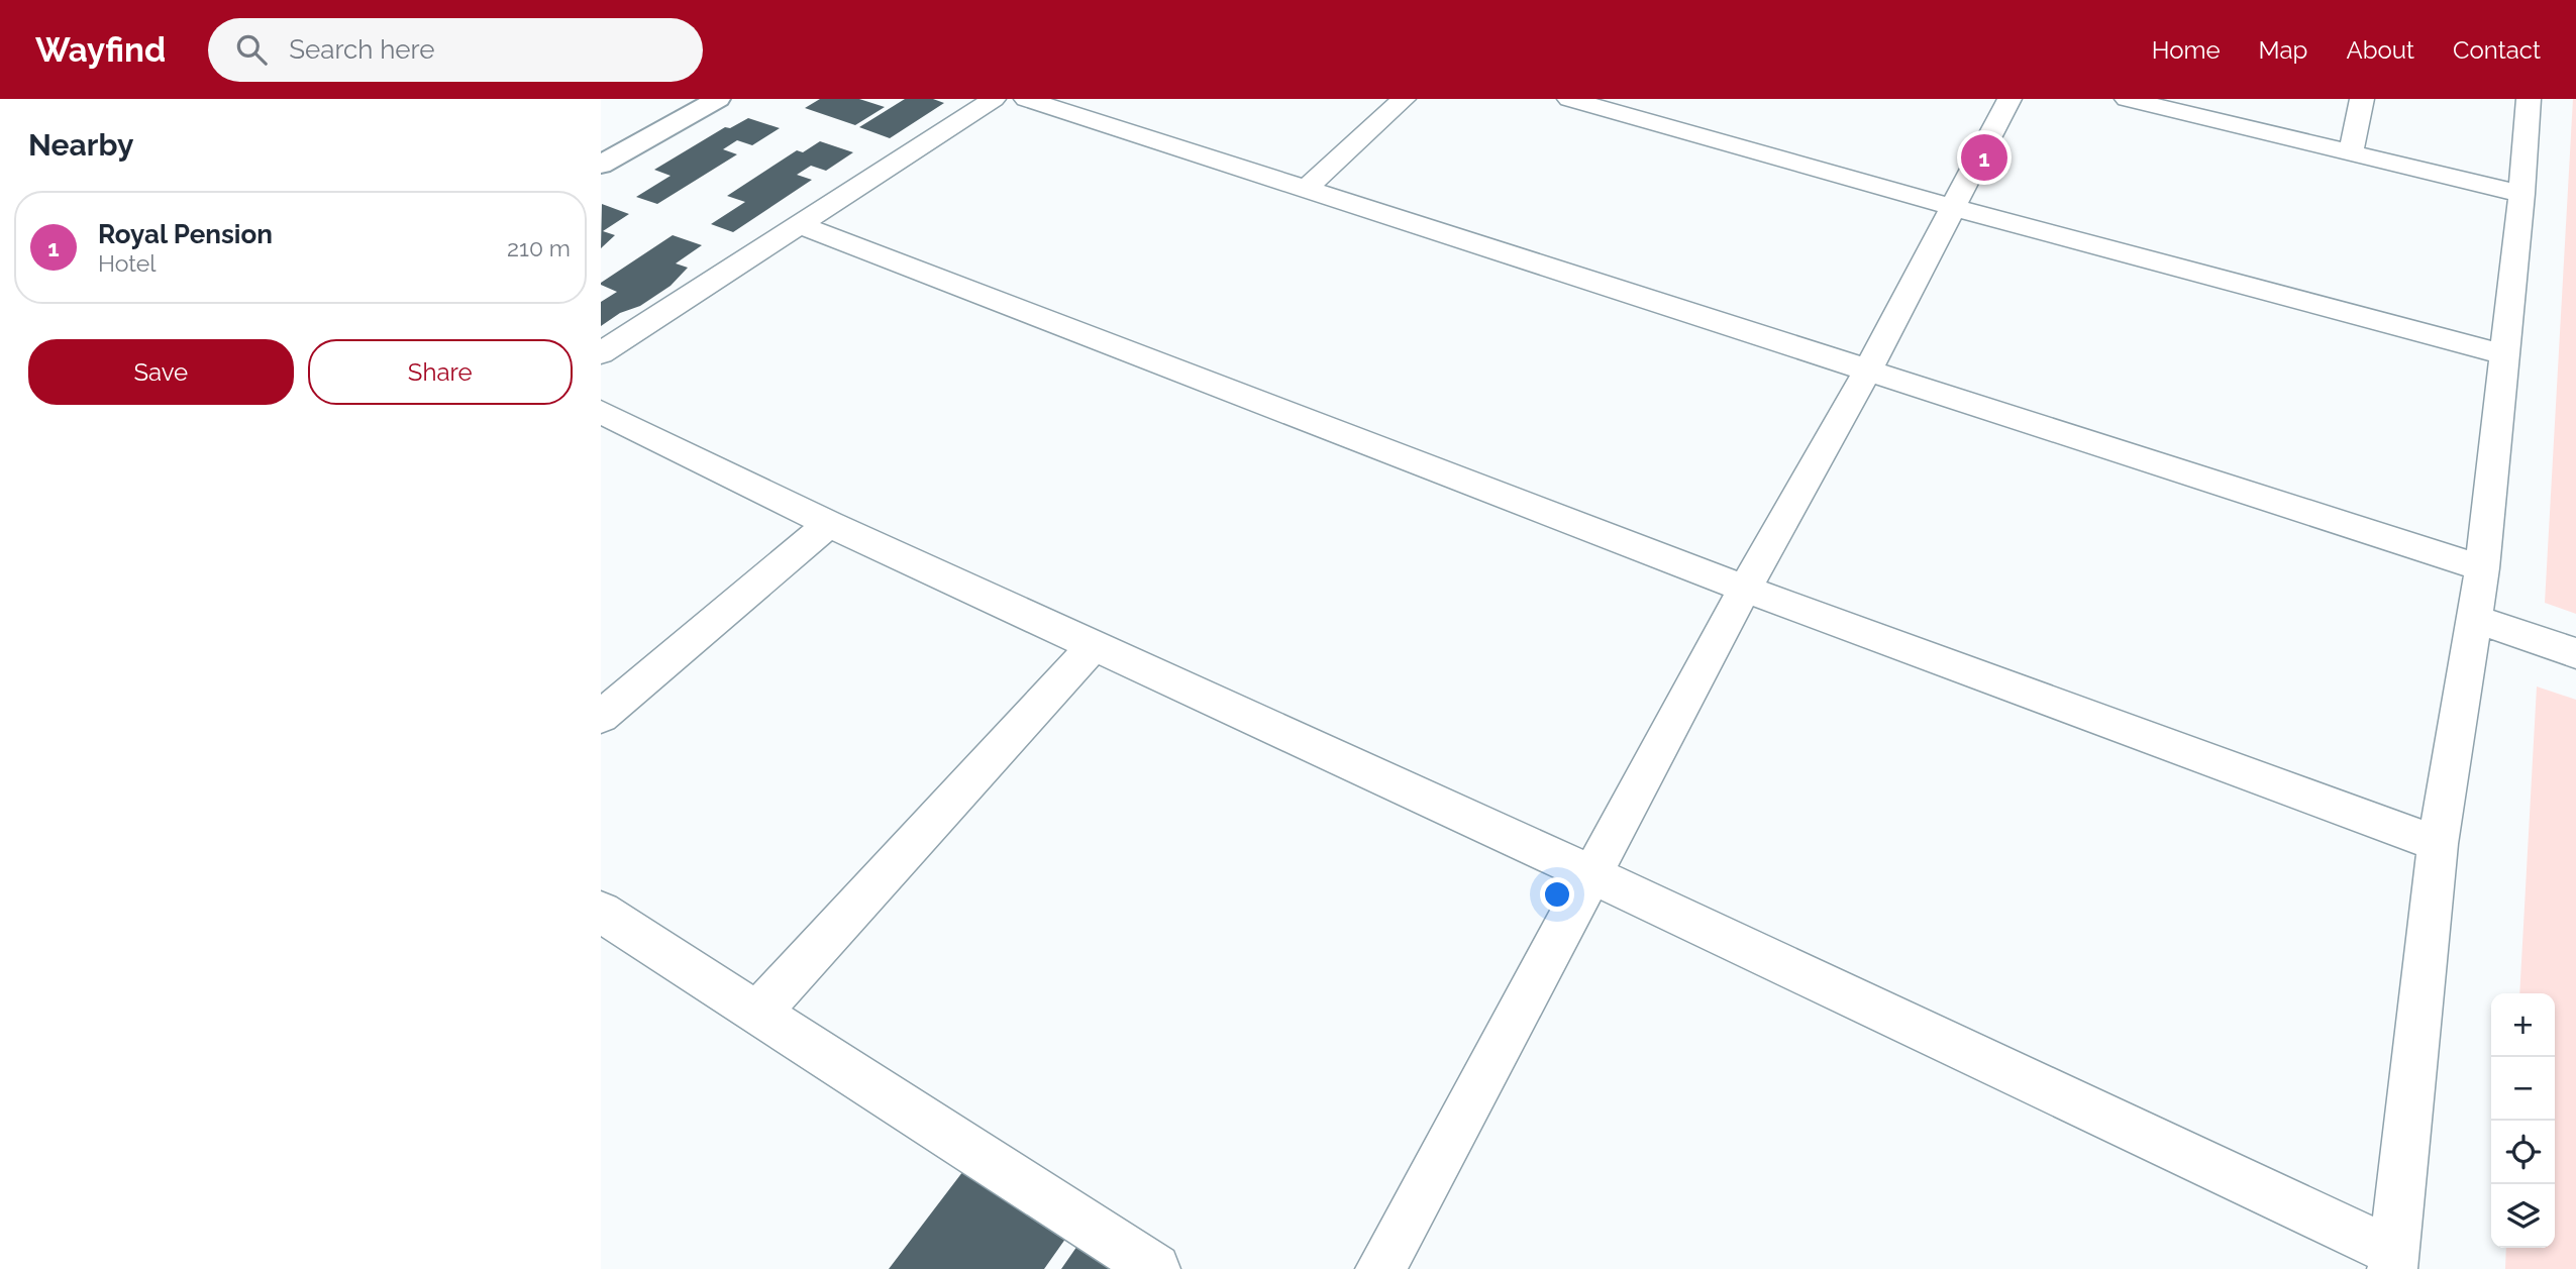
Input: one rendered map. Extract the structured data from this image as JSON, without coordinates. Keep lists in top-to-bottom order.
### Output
{
  "page": {
    "header": "Wayfind",
    "search": "Search here",
    "nav": [
      "Home",
      "Map",
      "About",
      "Contact"
    ],
    "heading": "Nearby",
    "pins": "1",
    "list": [
      {
        "mark": "1",
        "name": "Royal Pension",
        "note": "Hotel",
        "value": "210 m"
      }
    ],
    "buttons": ["Save", "Share"],
    "map_buttons": ["+", "−"]
  }
}
